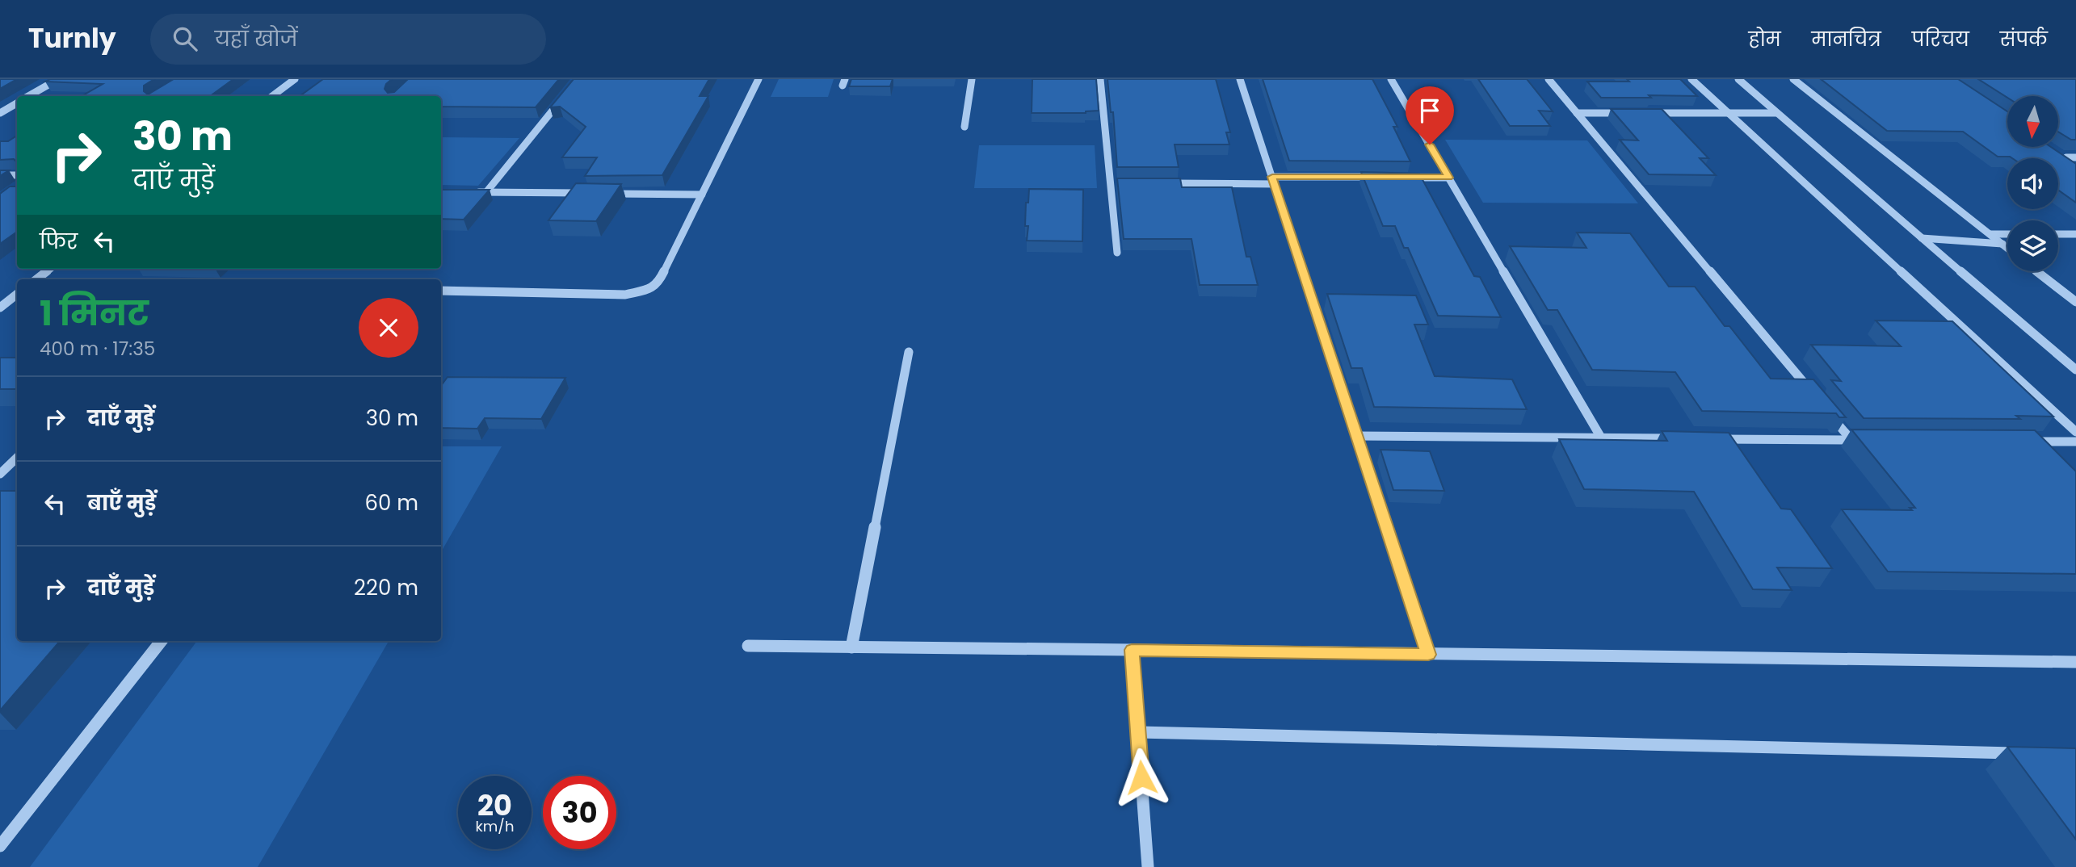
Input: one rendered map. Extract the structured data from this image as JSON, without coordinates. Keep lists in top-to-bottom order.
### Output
{
  "north": "bottom",
  "page": {
    "header": "Turnly",
    "search": "यहाँ खोजें",
    "nav": [
      "होम",
      "मानचित्र",
      "परिचय",
      "संपर्क"
    ],
    "turn": ["30 m", "दाएँ मुड़ें"],
    "then": "फिर",
    "heading": ["1 मिनट", "400 m · 17:35"],
    "list": [
      {
        "name": "दाएँ मुड़ें",
        "value": "30 m"
      },
      {
        "name": "बाएँ मुड़ें",
        "value": "60 m"
      },
      {
        "name": "दाएँ मुड़ें",
        "value": "220 m"
      }
    ],
    "speed": "20 km/h",
    "limit": "30"
  }
}
